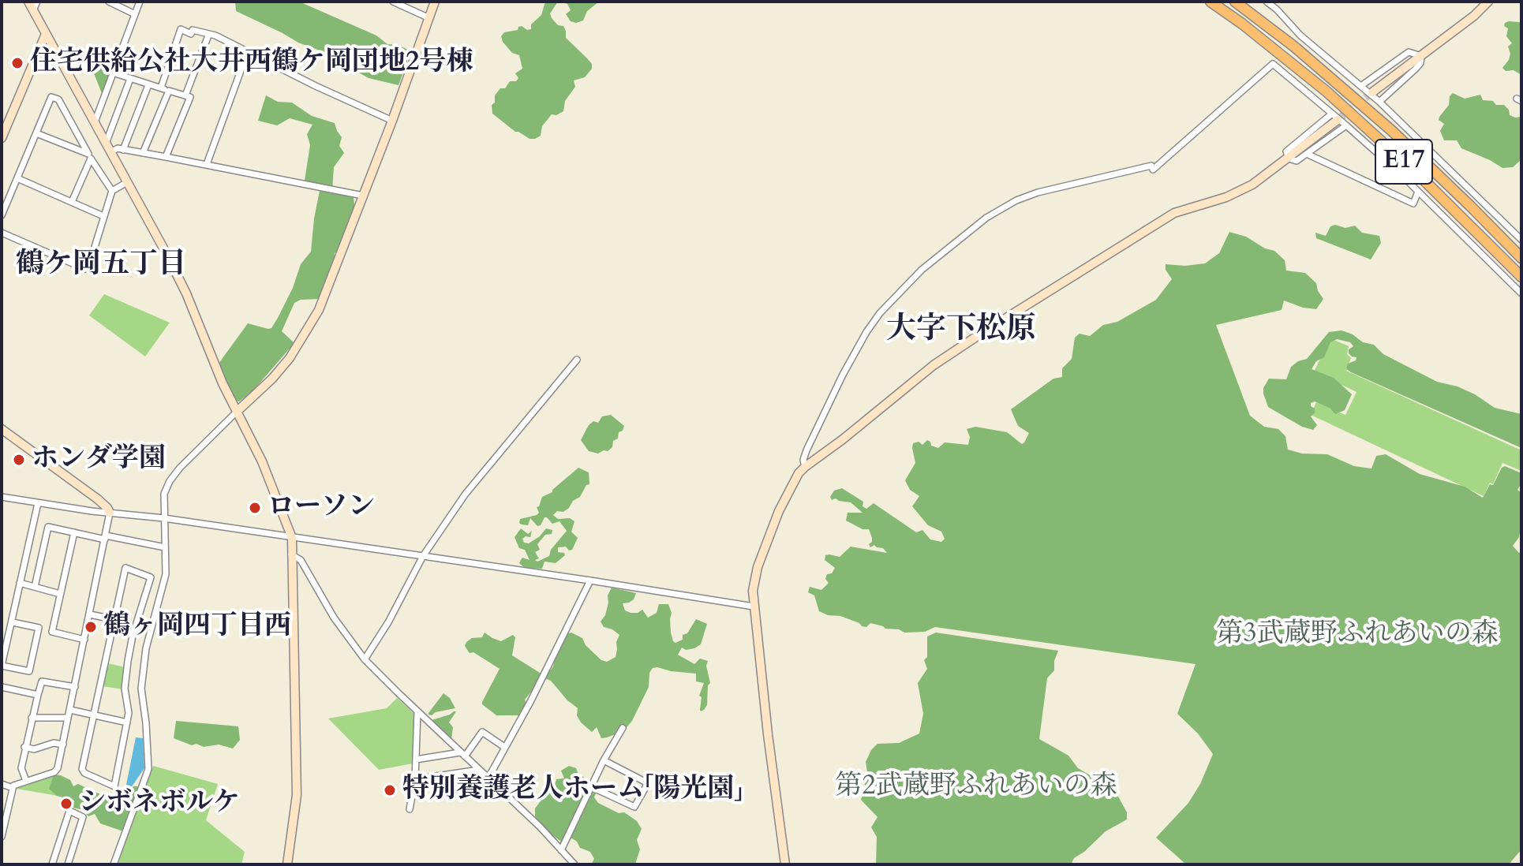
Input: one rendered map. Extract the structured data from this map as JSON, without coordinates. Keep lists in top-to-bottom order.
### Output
{
  "streets": {
    "highway": ["E17"]
  },
  "districts": ["鶴ケ岡五丁目", "大字下松原"],
  "parks": ["第3武蔵野ふれあいの森", "第2武蔵野ふれあいの森"],
  "places": [
    "住宅供給公社大井西鶴ケ岡団地2号棟",
    "ホンダ学園",
    "ローソン",
    "鶴ヶ岡四丁目西",
    "特別養護老人ホーム「陽光園」",
    "シボネボルケ"
  ]
}
